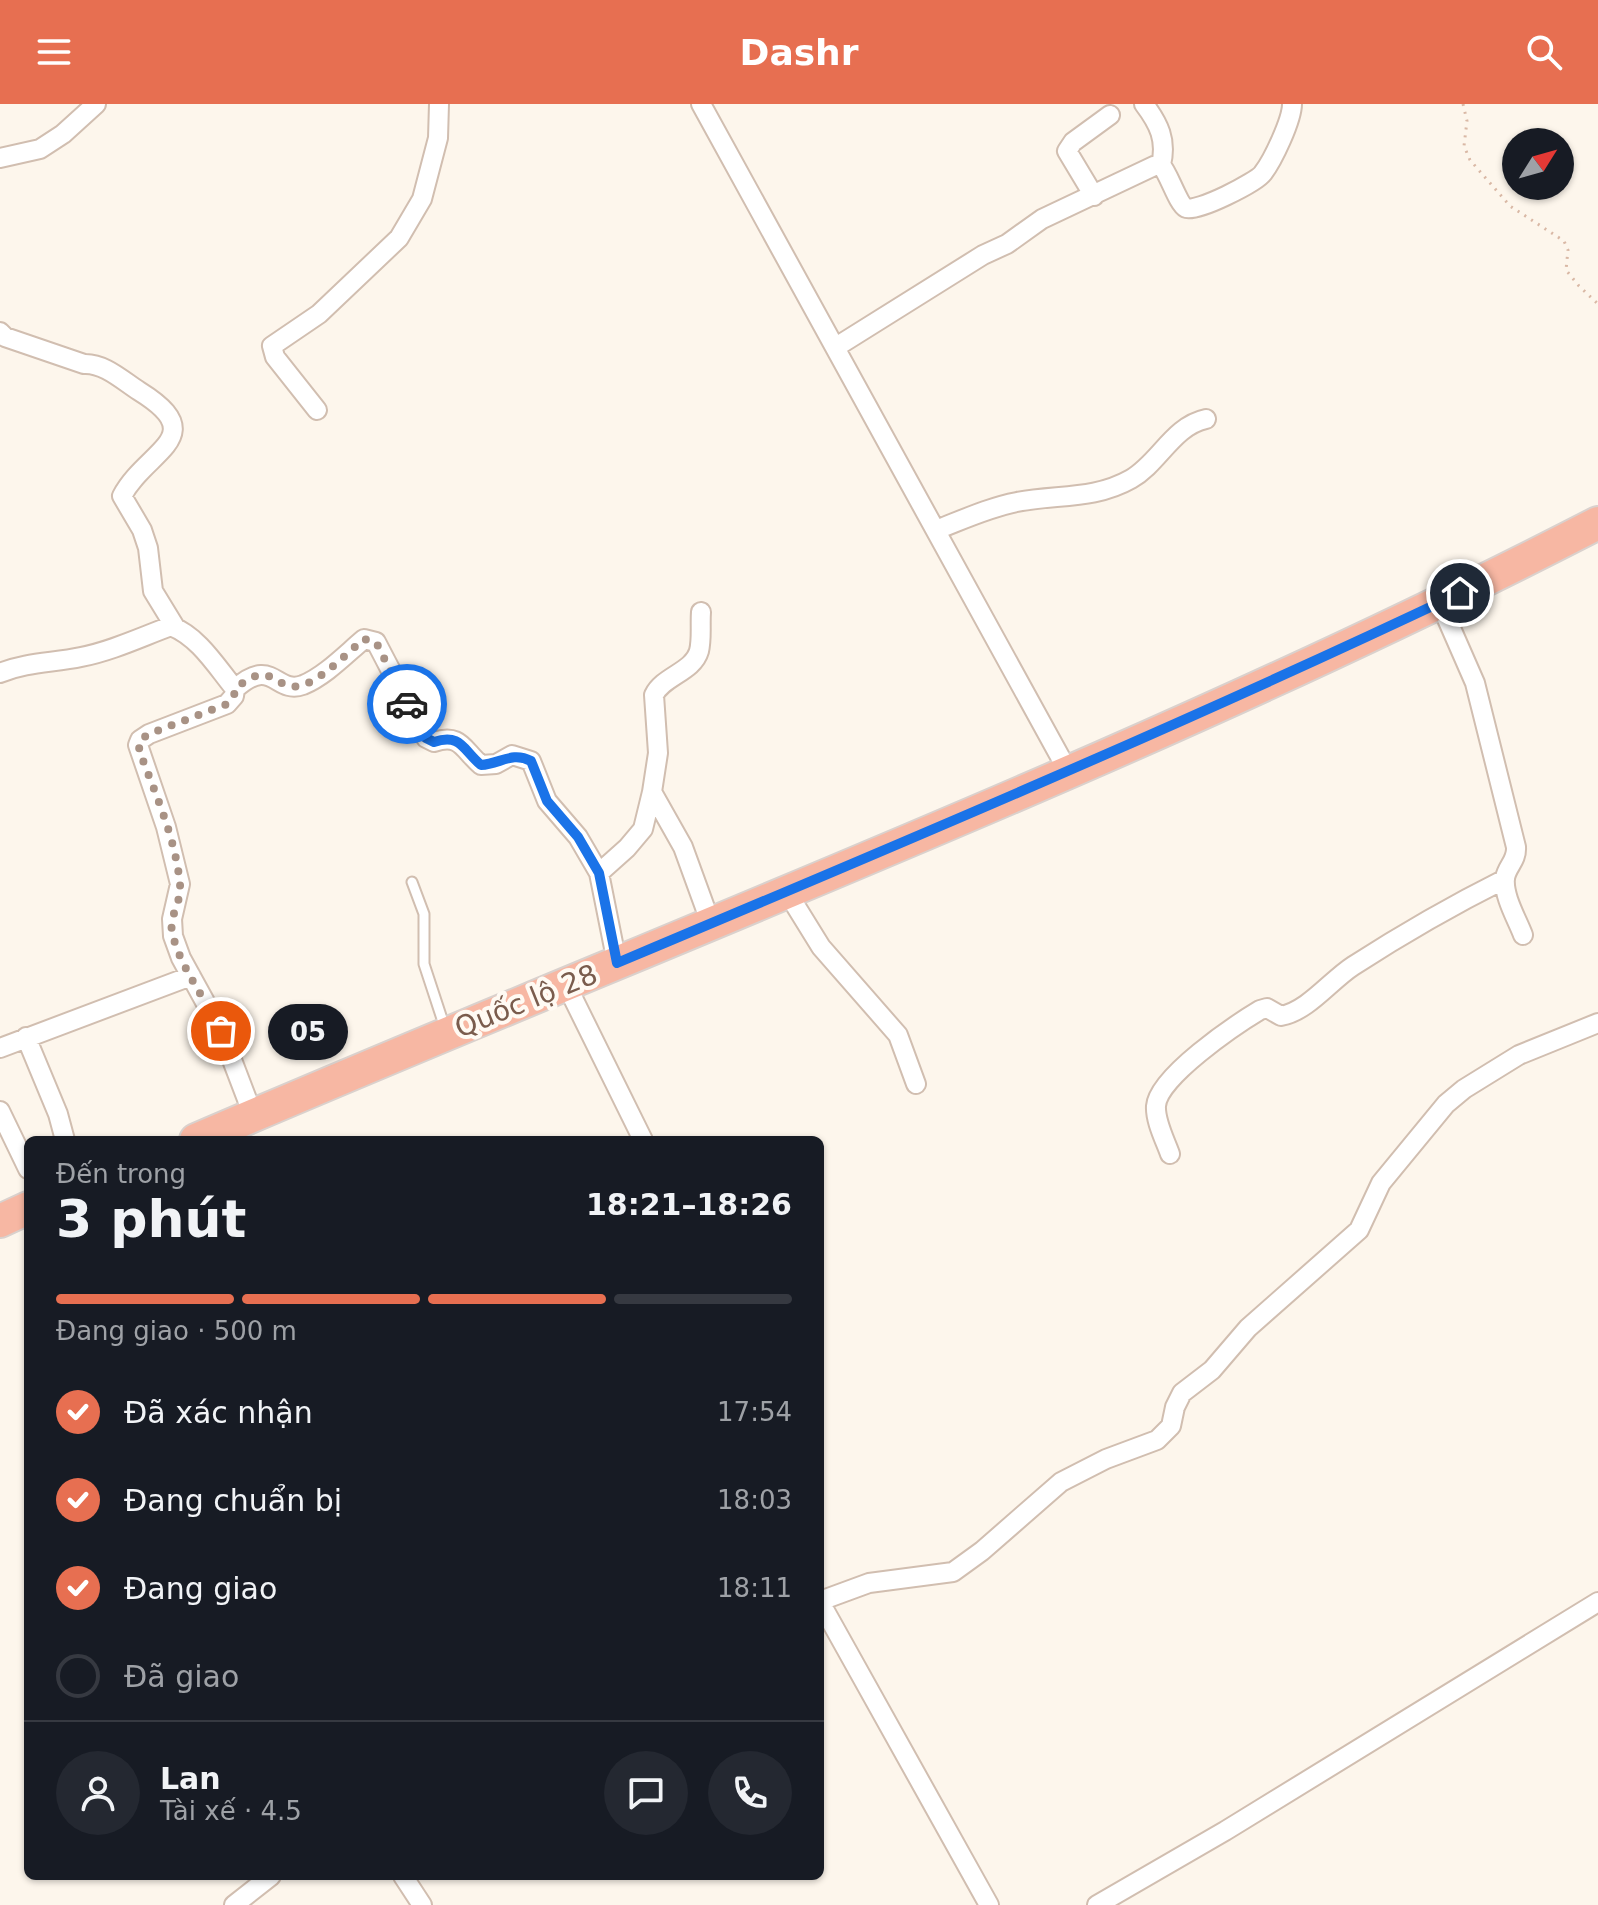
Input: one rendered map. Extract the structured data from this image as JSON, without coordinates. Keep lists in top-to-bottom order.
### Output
{
  "streets": {
    "highway": ["Quốc lộ 28"]
  },
  "places": ["05"],
  "north": "top right",
  "page": {
    "header": "Dashr",
    "bubble": "05",
    "heading": ["3 phút", "Đến trong", "18:21–18:26"],
    "panel": ["Lan", "Tài xế · 4.5"],
    "bar": "Đang giao · 500 m",
    "list": [
      ["Đã xác nhận", "17:54"],
      ["Đang chuẩn bị", "18:03"],
      ["Đang giao", "18:11"],
      "Đã giao"
    ]
  }
}
